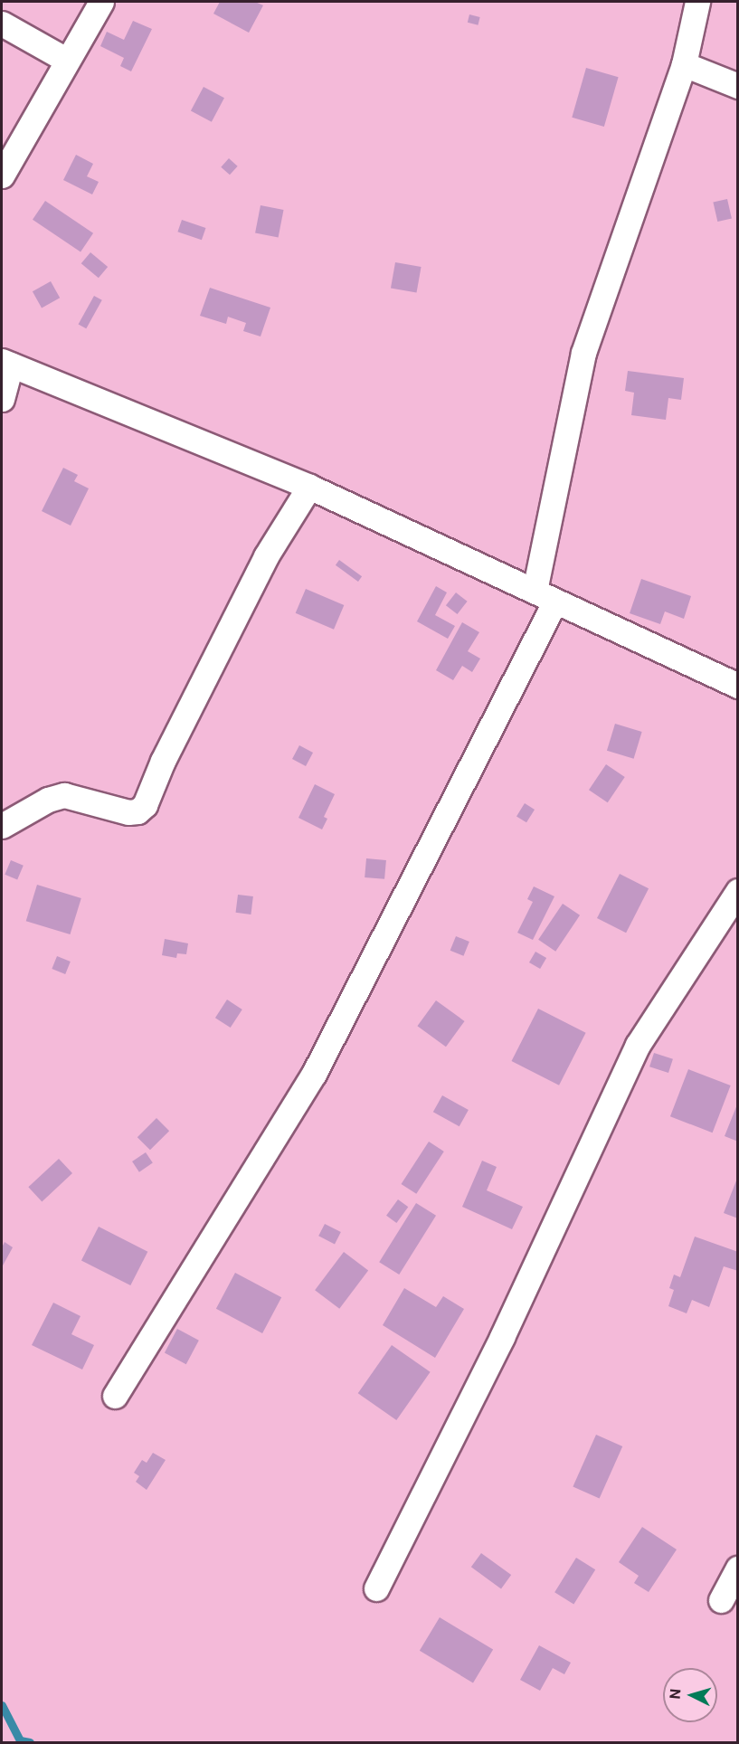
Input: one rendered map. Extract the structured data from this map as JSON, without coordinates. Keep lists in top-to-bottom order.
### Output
{
  "north": "left"
}
